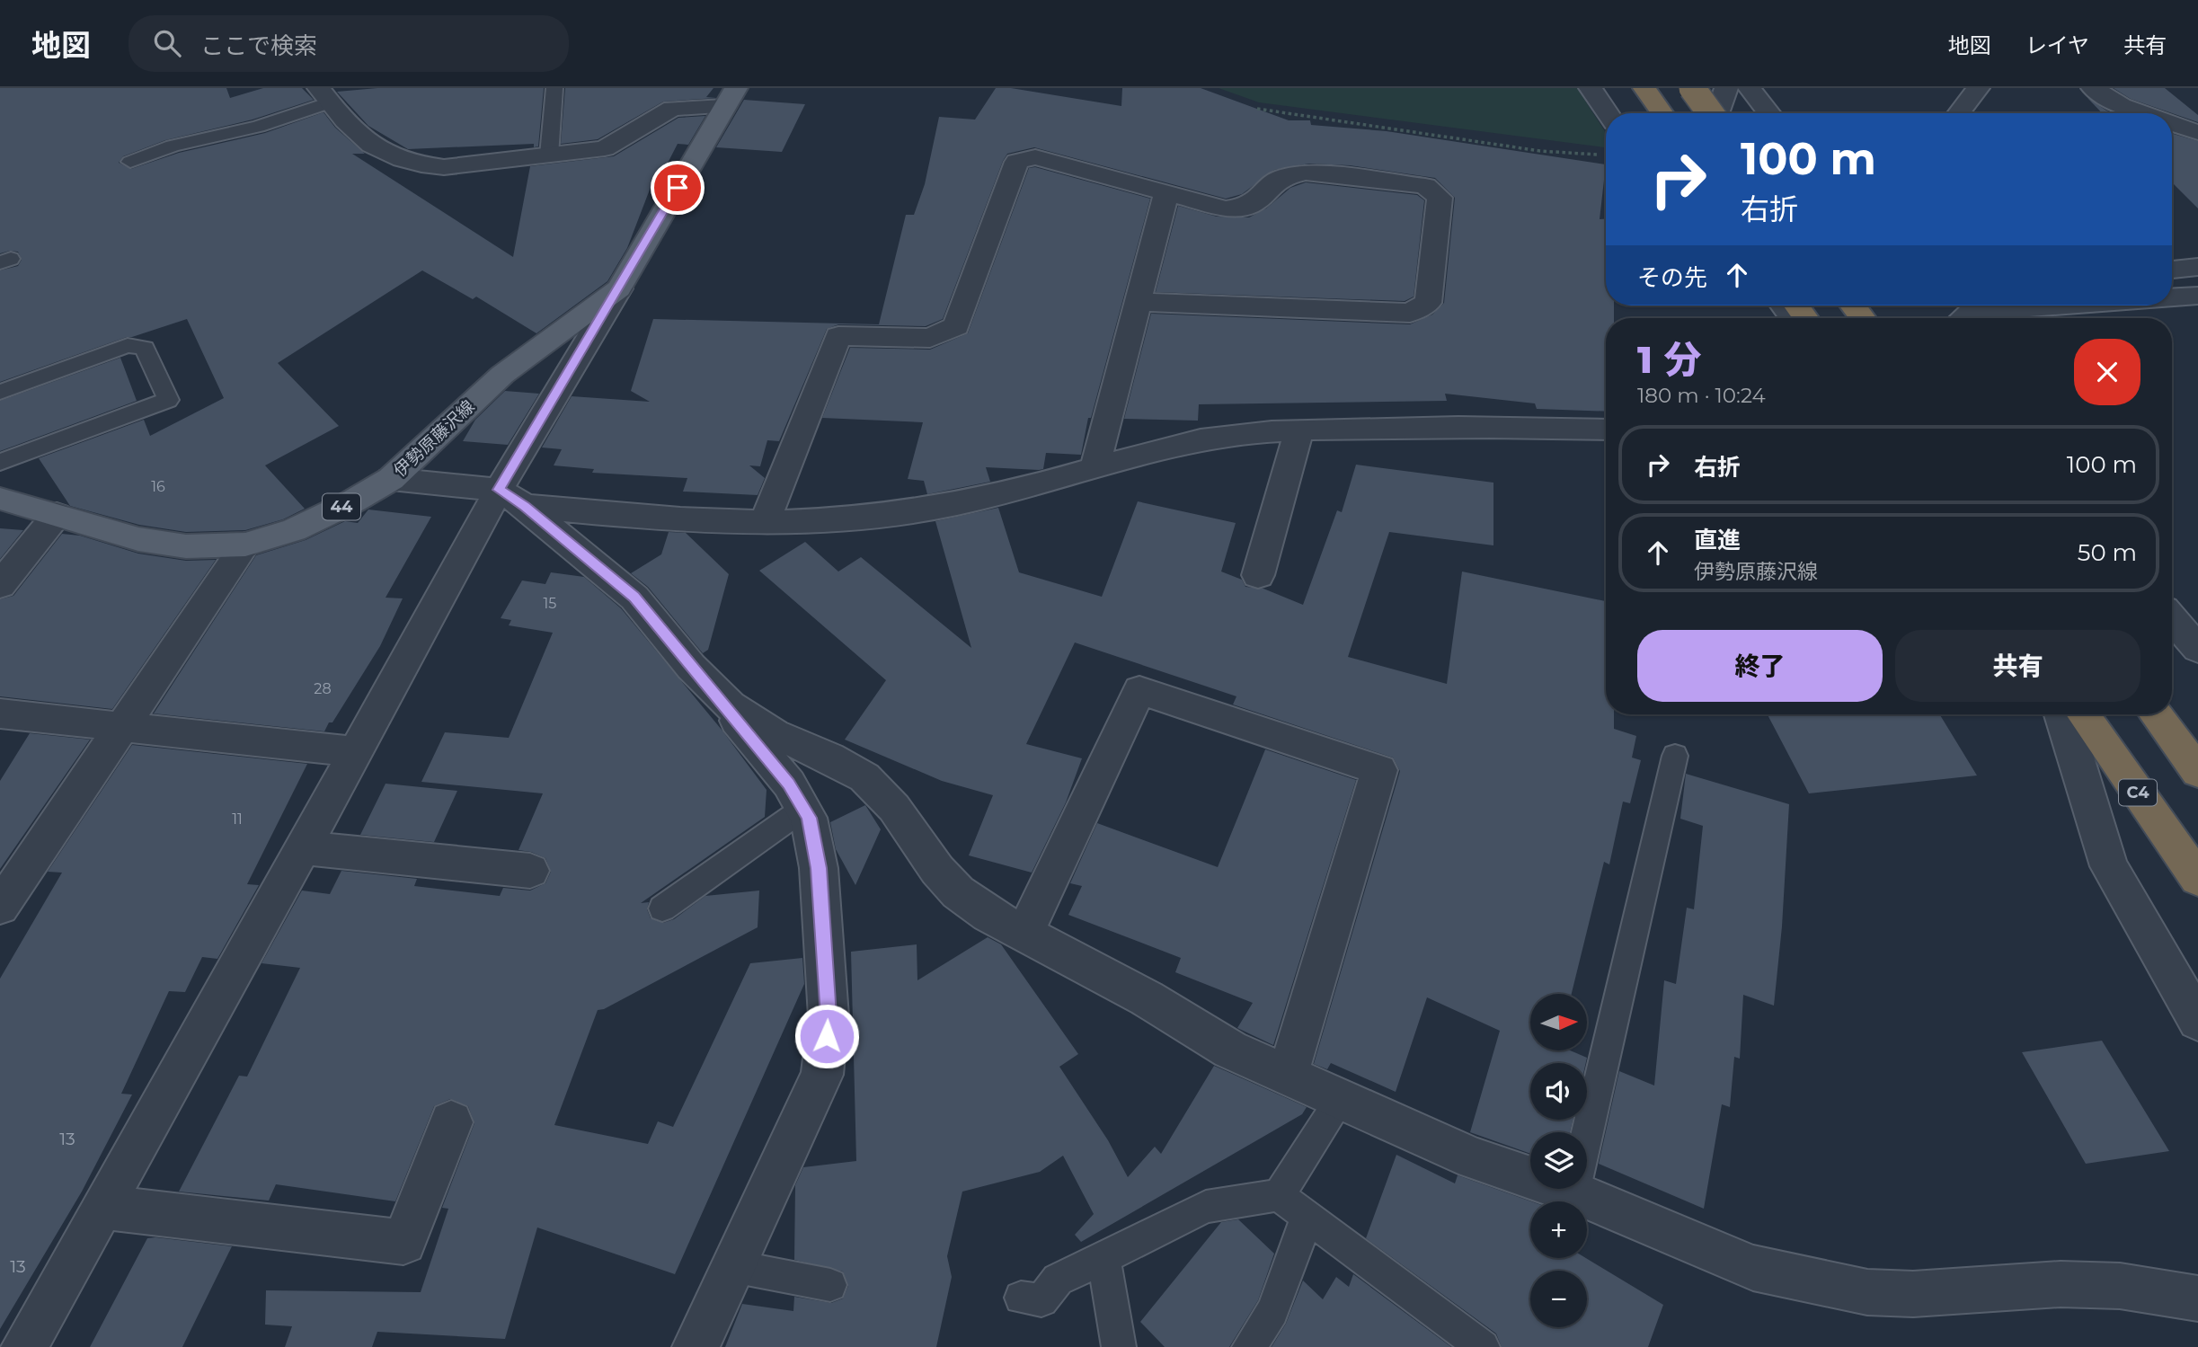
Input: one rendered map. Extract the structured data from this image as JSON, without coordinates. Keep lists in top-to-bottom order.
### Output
{
  "streets": {
    "highway": ["C4"],
    "main road": ["伊勢原藤沢線", "44"]
  },
  "house_numbers": [
    "16",
    "15",
    "28",
    "11",
    "13",
    "13"
  ],
  "north": "right",
  "page": {
    "header": "地図",
    "search": "ここで検索",
    "nav": ["地図", "レイヤ", "共有"],
    "turn": ["100 m", "右折"],
    "then": "その先",
    "heading": ["1 分", "180 m · 10:24"],
    "list": [
      {
        "name": "右折",
        "value": "100 m"
      },
      {
        "name": "直進",
        "note": "伊勢原藤沢線",
        "value": "50 m"
      }
    ],
    "buttons": ["終了", "共有"],
    "map_buttons": ["+", "−"]
  }
}
